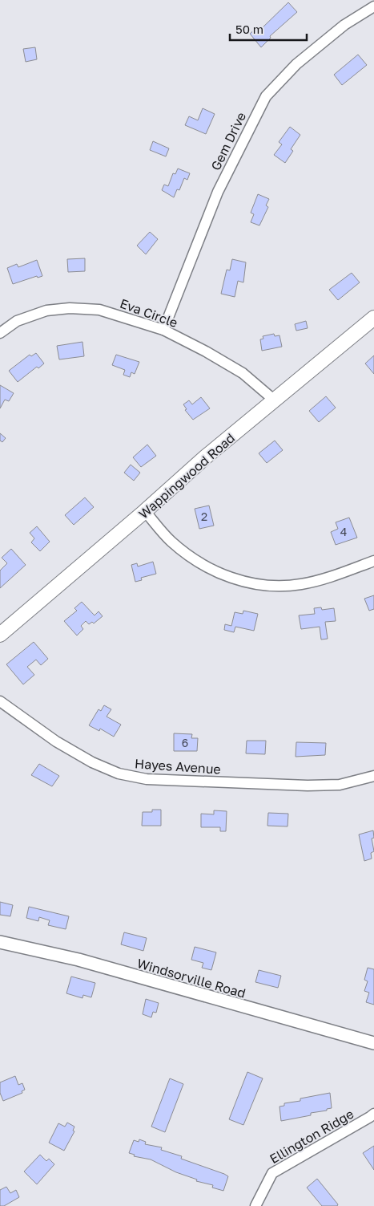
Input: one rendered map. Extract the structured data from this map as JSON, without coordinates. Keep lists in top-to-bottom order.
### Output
{
  "streets": {
    "main road": ["Wappingwood Road"],
    "street": [
      "Gem Drive",
      "Eva Circle",
      "Hayes Avenue",
      "Windsorville Road",
      "Ellington Ridge"
    ]
  },
  "crossings": [
    ["Gem Drive", "Eva Circle"],
    ["Eva Circle", "Wappingwood Road"]
  ],
  "house_numbers": ["2", "4", "6"],
  "scale_bar": "50 m"
}
